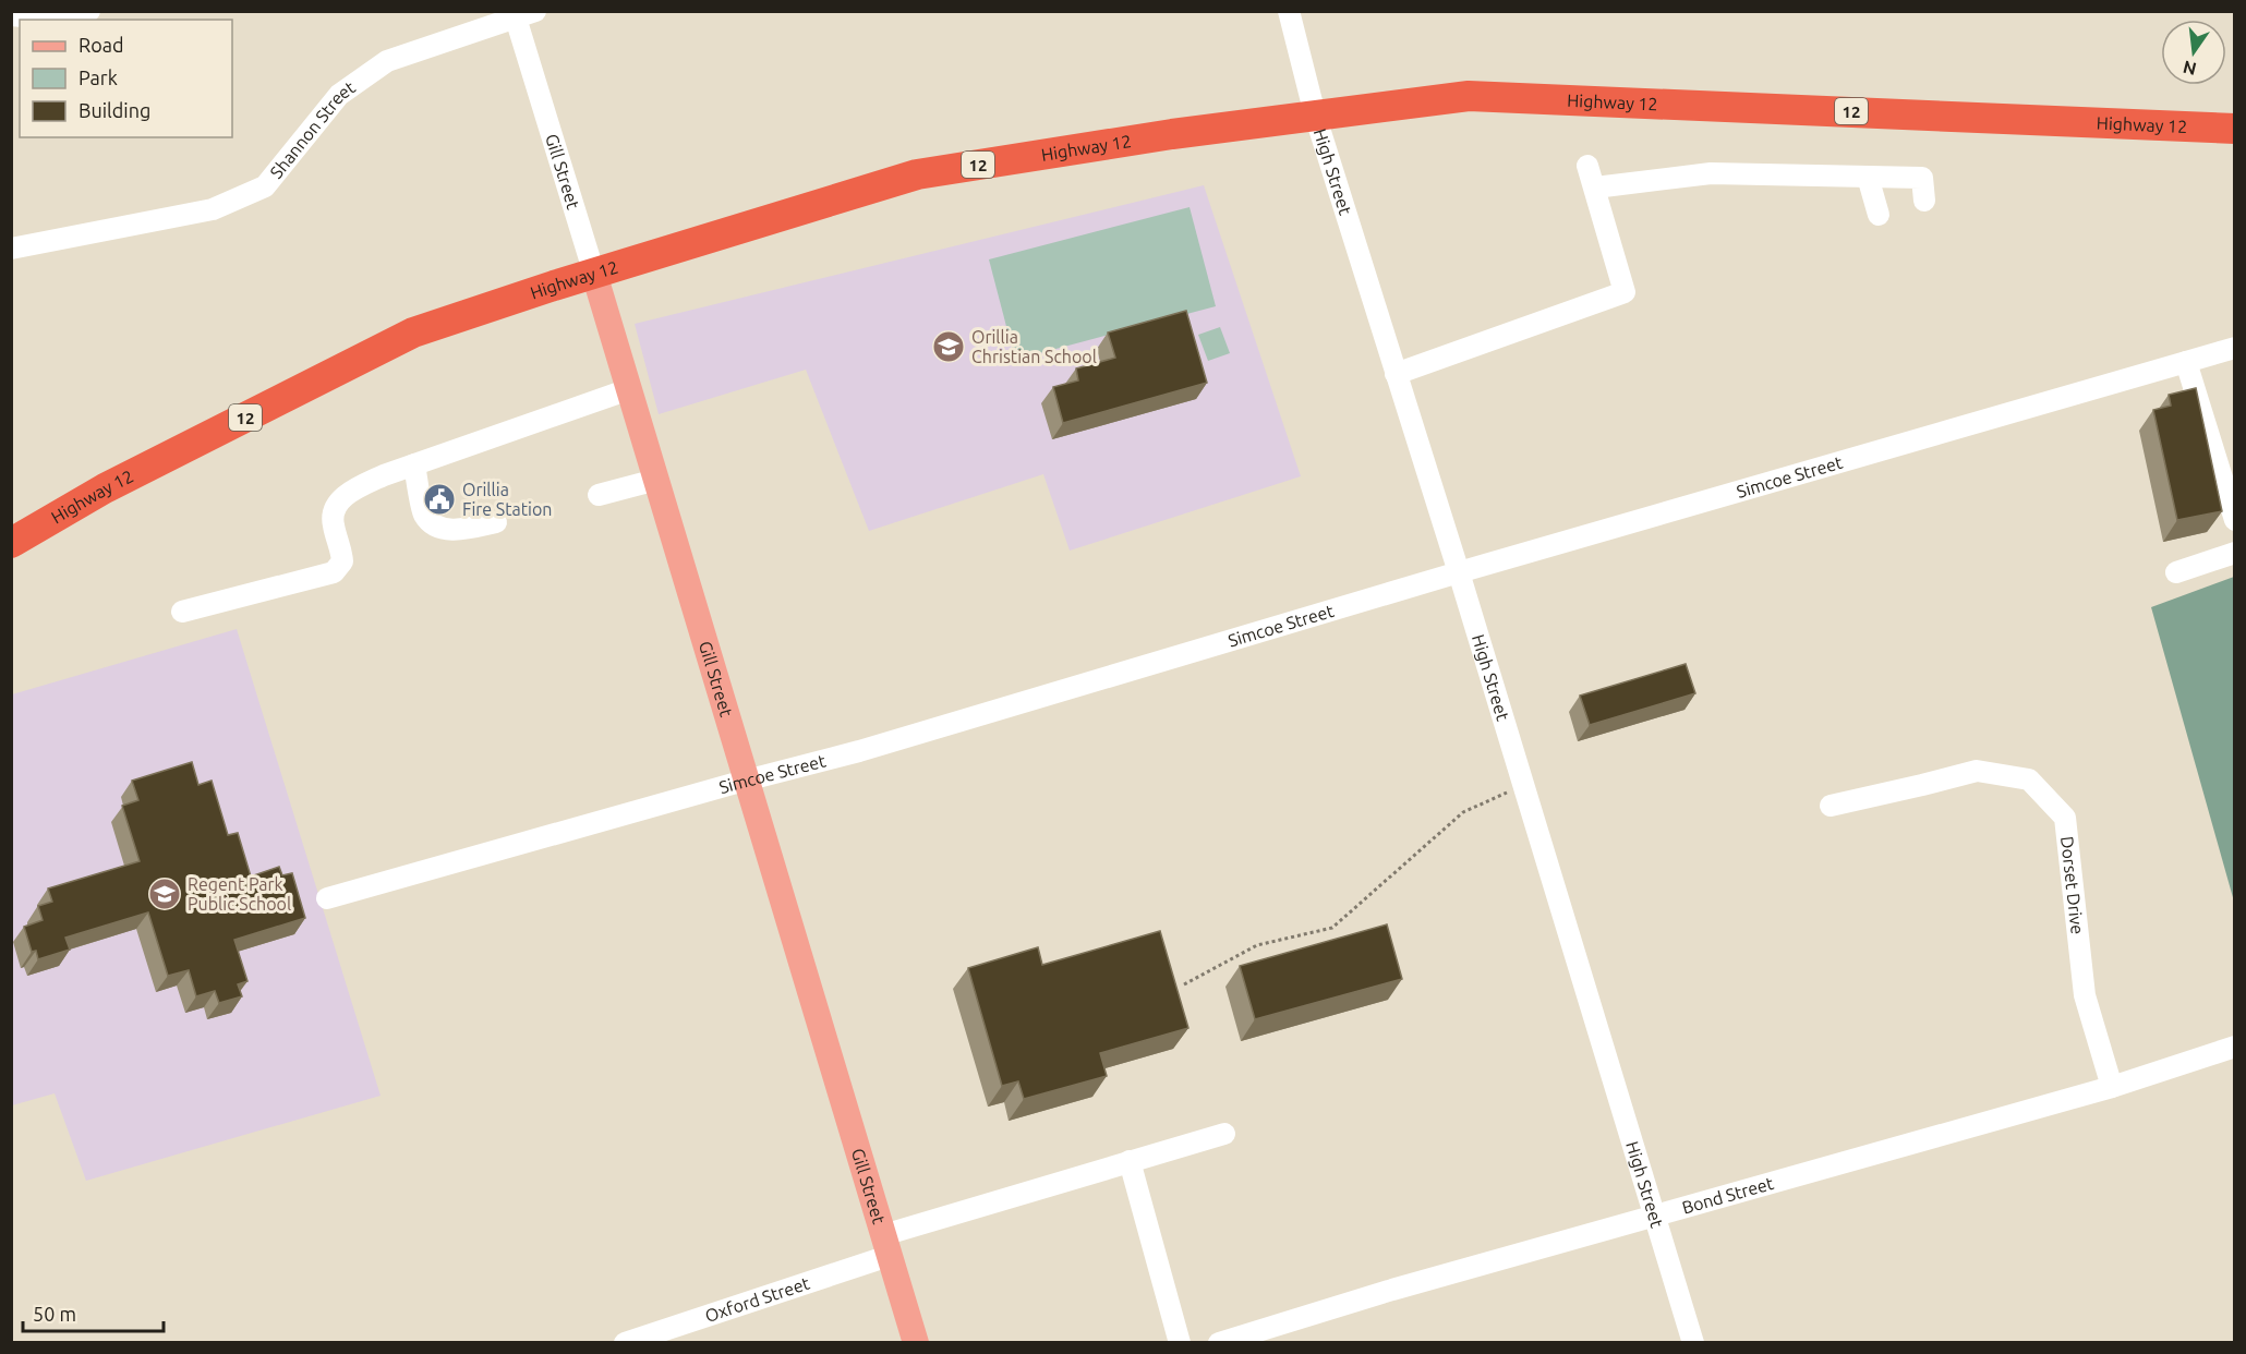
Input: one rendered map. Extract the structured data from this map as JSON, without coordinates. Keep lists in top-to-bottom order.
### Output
{
  "streets": {
    "highway": ["Highway 12", "12"],
    "main road": ["Gill Street"],
    "street": [
      "Shannon Street",
      "High Street",
      "Simcoe Street",
      "Dorset Drive",
      "Bond Street",
      "Oxford Street"
    ]
  },
  "crossings": [
    ["Highway 12", "High Street"],
    ["Highway 12", "Gill Street"],
    ["Shannon Street", "Gill Street"],
    ["High Street", "Simcoe Street"],
    ["High Street", "Bond Street"],
    ["Gill Street", "Simcoe Street"],
    ["Gill Street", "Oxford Street"],
    ["Dorset Drive", "Bond Street"]
  ],
  "places": {
    "school or university": ["Orillia Christian School", "Regent Park Public School"],
    "public building": ["Orillia Fire Station"]
  },
  "legend": ["Road", "Park", "Building"],
  "scale_bar": "50 m",
  "north": "bottom"
}
